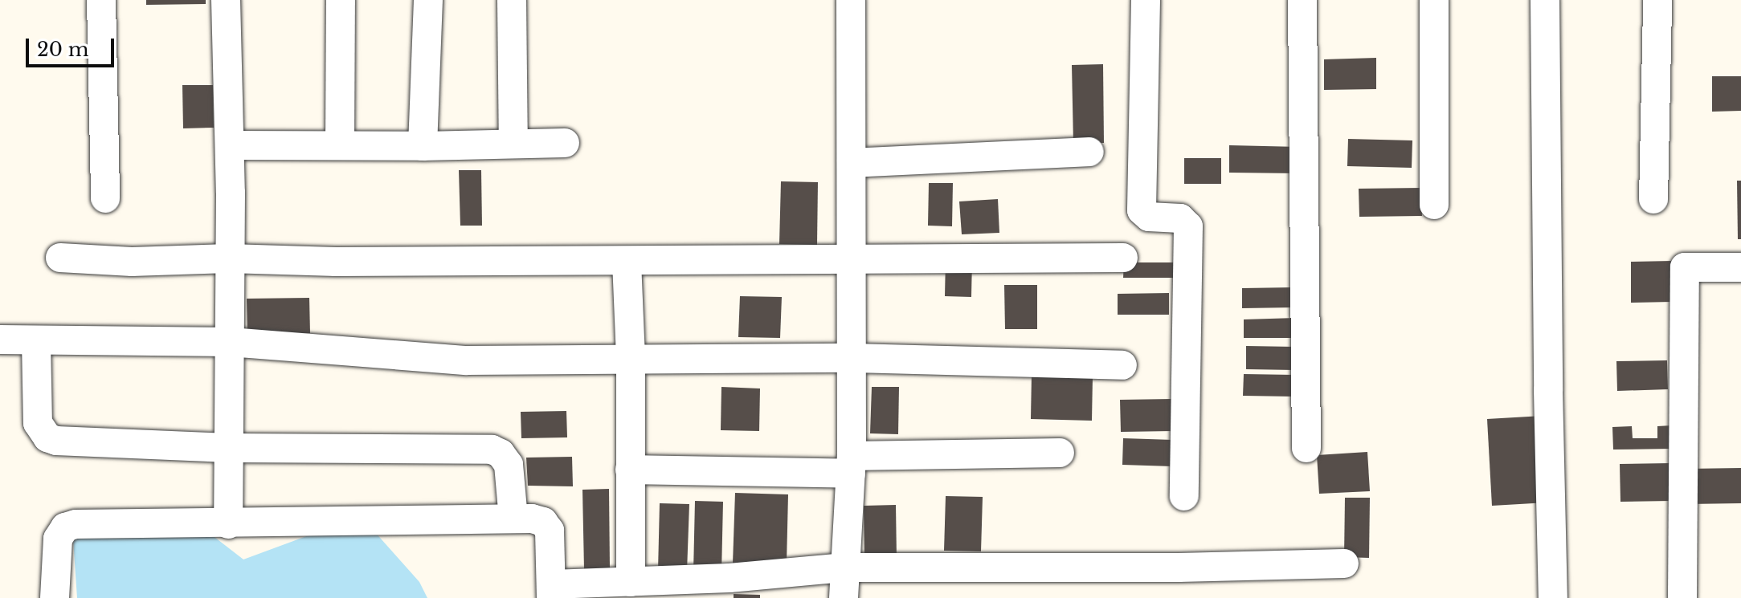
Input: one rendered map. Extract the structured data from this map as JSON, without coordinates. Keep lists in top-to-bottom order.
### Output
{
  "scale_bar": "20 m"
}
